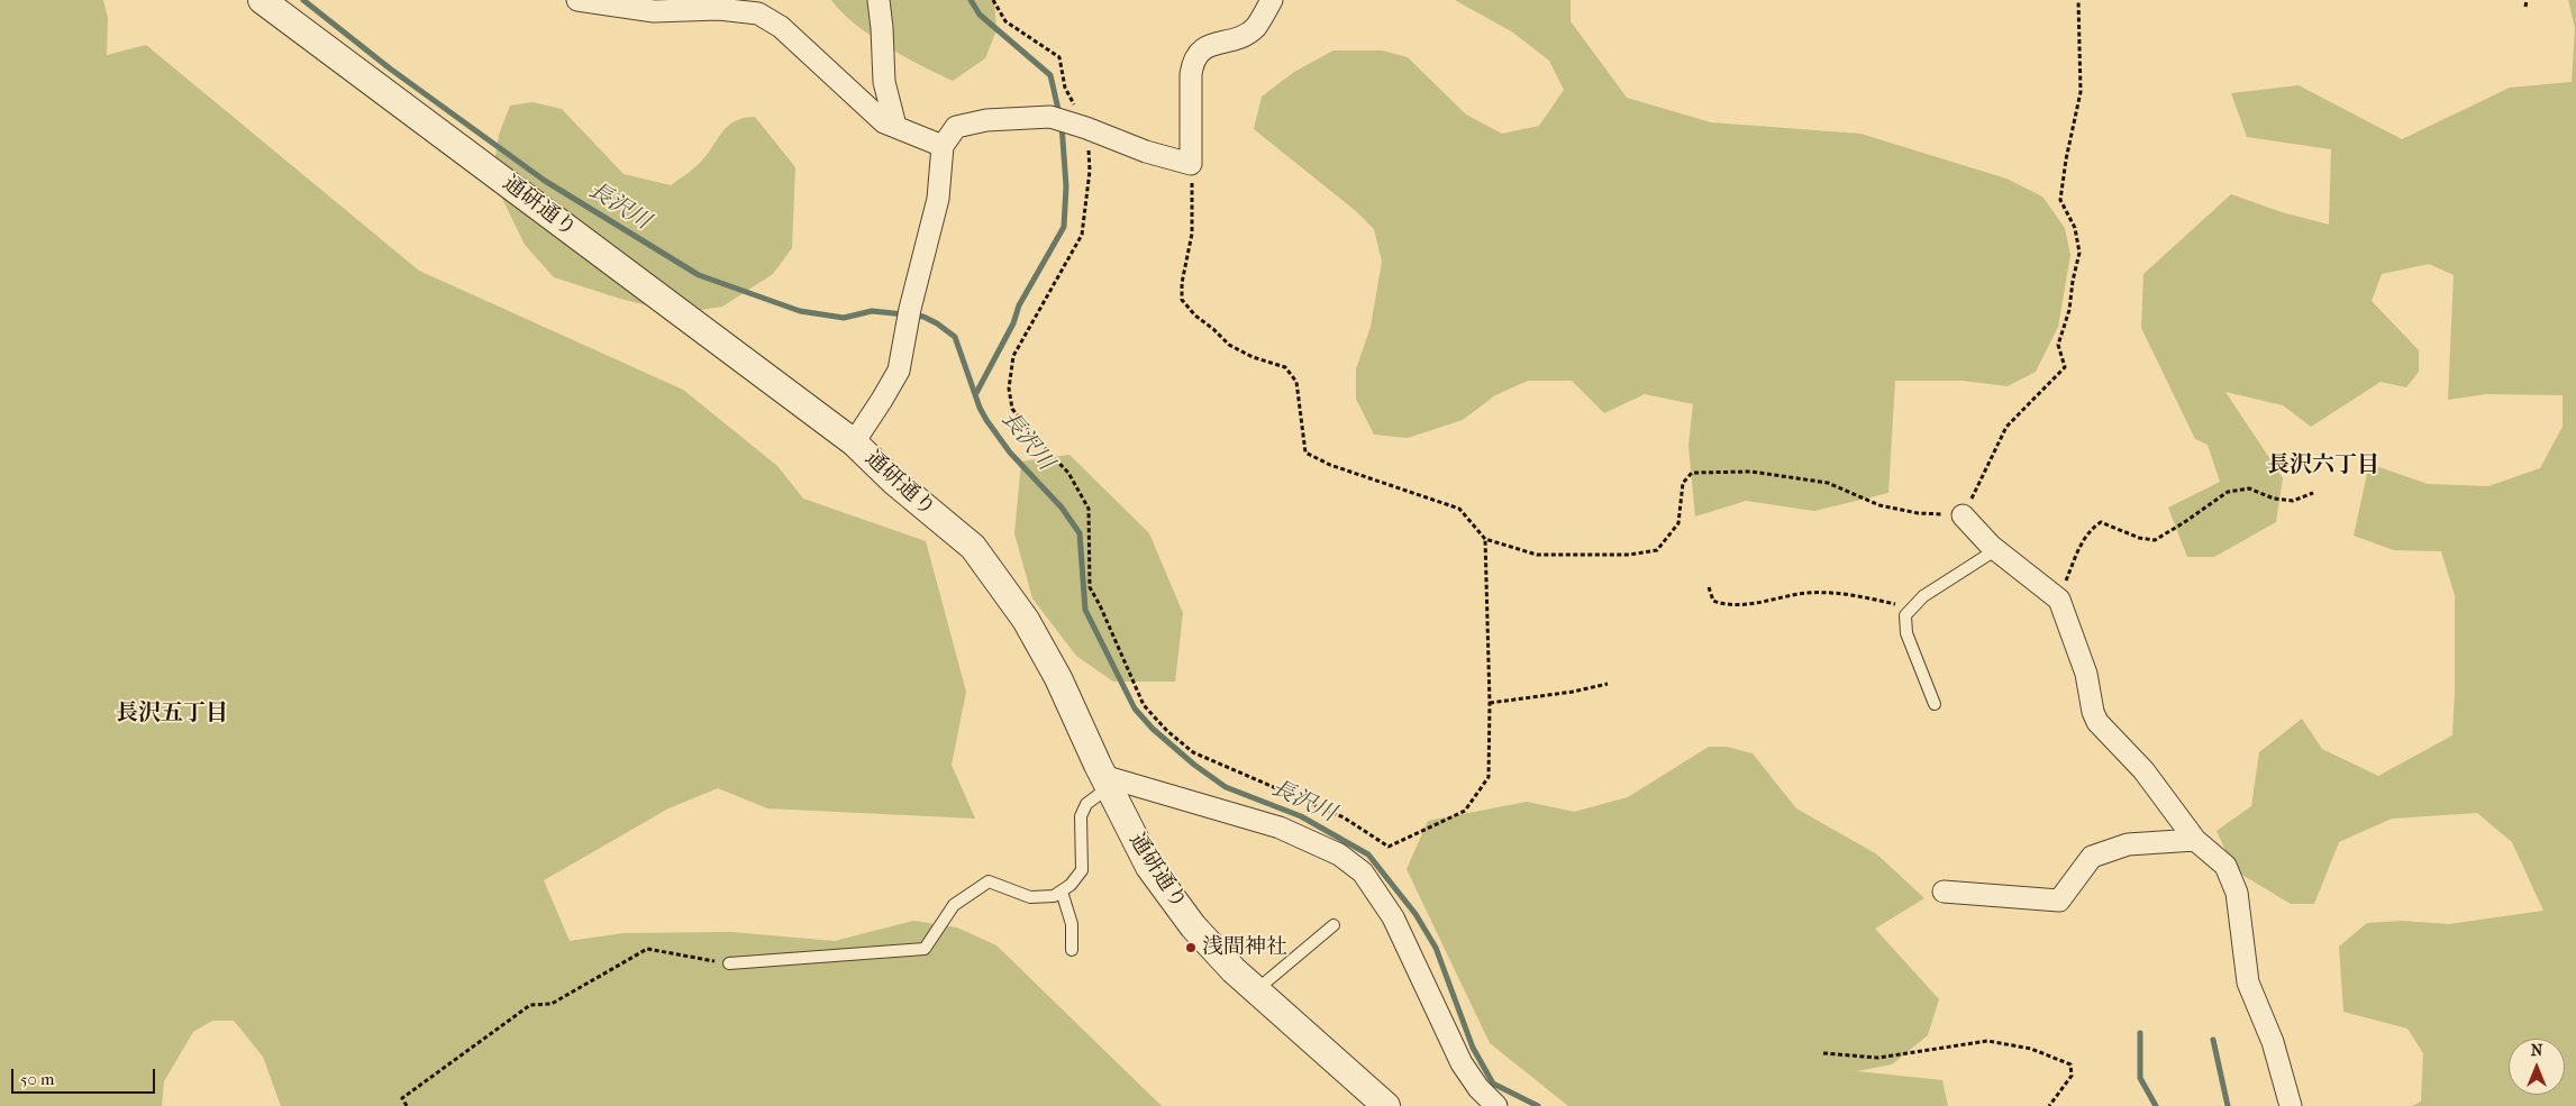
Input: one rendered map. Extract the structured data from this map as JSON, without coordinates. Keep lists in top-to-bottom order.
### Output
{
  "streets": {
    "street": ["通研通り"]
  },
  "districts": ["長沢六丁目", "長沢五丁目"],
  "water": ["長沢川"],
  "places": ["浅間神社"],
  "scale_bar": "50 m",
  "north": "top"
}
